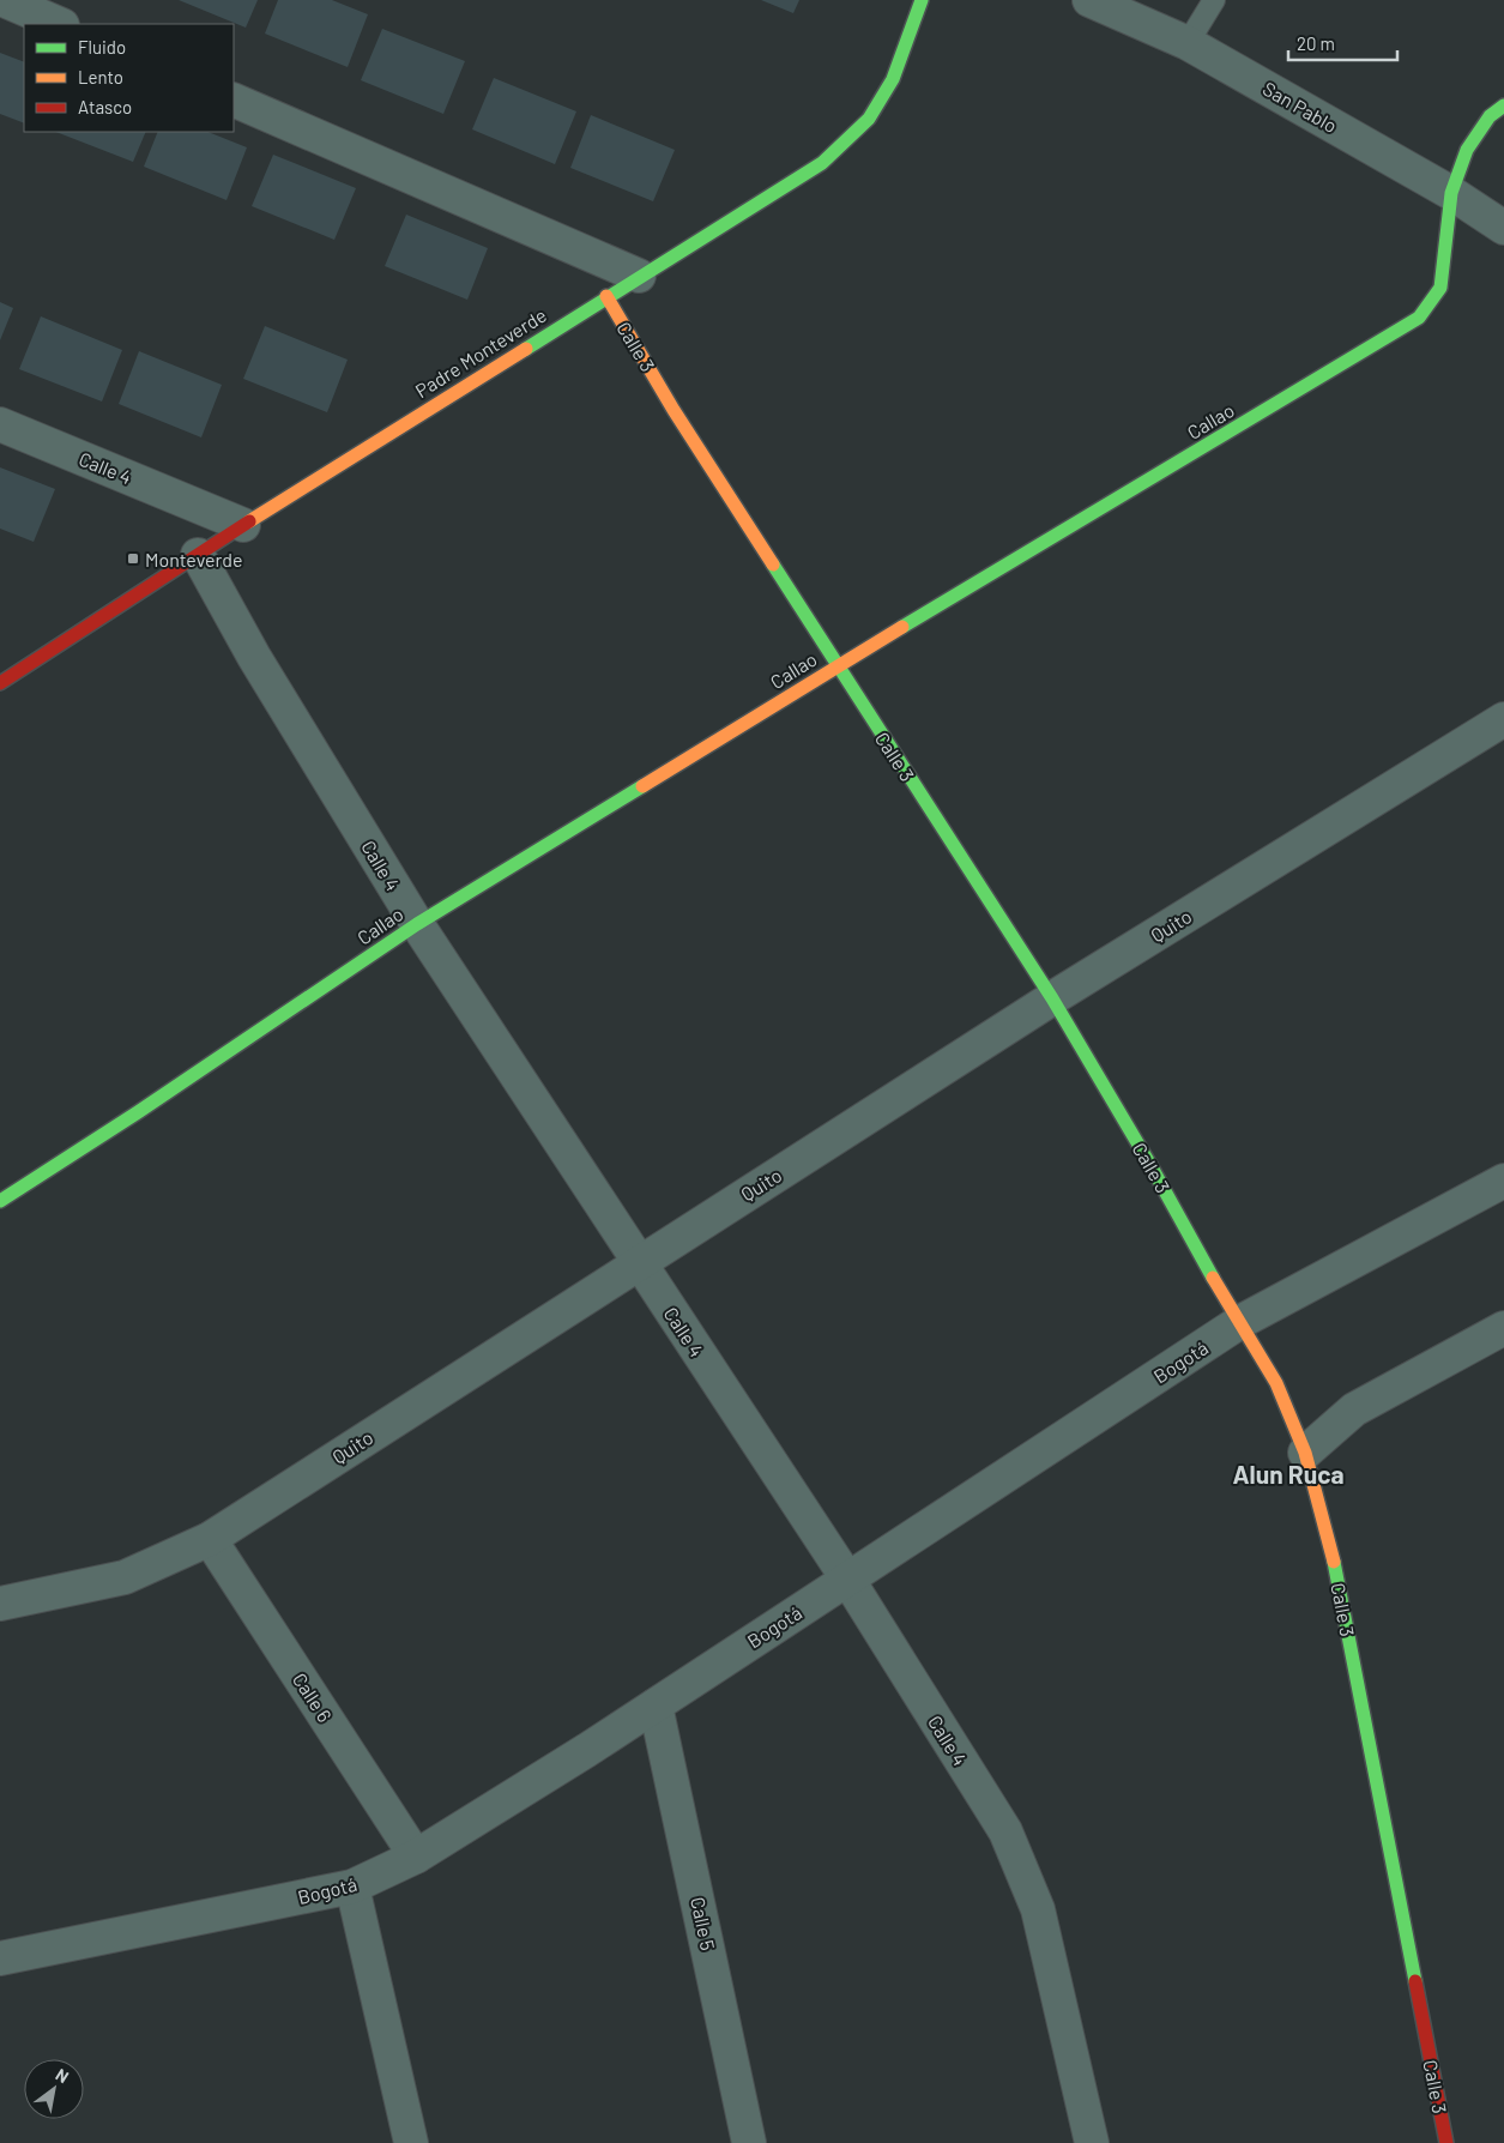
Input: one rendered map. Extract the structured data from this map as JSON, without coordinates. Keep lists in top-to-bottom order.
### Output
{
  "streets": {
    "street": [
      "San Pablo",
      "Calle 3",
      "Padre Monteverde",
      "Callao",
      "Calle 4",
      "Quito",
      "Bogotá",
      "Calle 6",
      "Calle 5"
    ]
  },
  "crossings": [
    ["San Pablo", "Callao"],
    ["Calle 3", "Padre Monteverde"],
    ["Calle 3", "Callao"],
    ["Calle 3", "Quito"],
    ["Calle 3", "Bogotá"],
    ["Padre Monteverde", "Calle 4"],
    ["Callao", "Calle 4"],
    ["Calle 4", "Quito"],
    ["Calle 4", "Bogotá"],
    ["Quito", "Calle 6"],
    ["Bogotá", "Calle 6"],
    ["Bogotá", "Calle 5"]
  ],
  "districts": ["Alun Ruca"],
  "places": {
    "transit": ["Monteverde"]
  },
  "legend": ["Fluido", "Lento", "Atasco"],
  "scale_bar": "20 m",
  "north": "top right"
}
